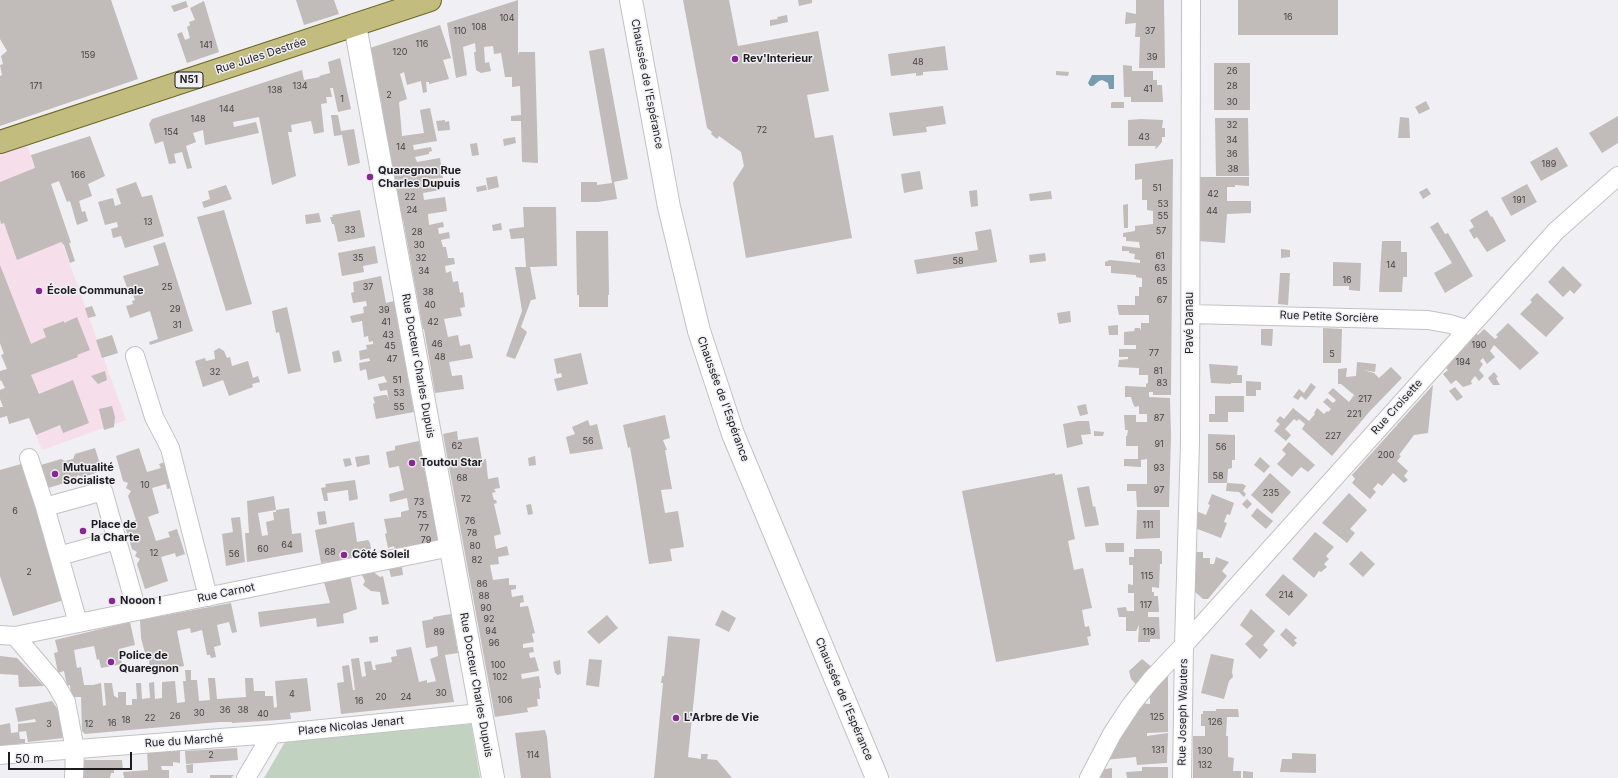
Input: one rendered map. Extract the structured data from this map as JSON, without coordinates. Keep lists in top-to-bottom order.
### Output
{
  "streets": {
    "main road": [
      "Rue Jules Destrée",
      "N51",
      "Chaussée de l'Espérance",
      "Rue Docteur Charles Dupuis"
    ],
    "street": [
      "Rue Petite Sorcière",
      "Pavé Danau",
      "Rue Croisette",
      "Rue Carnot",
      "Rue Joseph Wauters",
      "Place Nicolas Jenart",
      "Rue du Marché"
    ]
  },
  "crossings": [
    ["Rue Jules Destrée", "Rue Docteur Charles Dupuis"],
    ["Rue Petite Sorcière", "Pavé Danau"],
    ["Rue Petite Sorcière", "Rue Croisette"],
    ["Pavé Danau", "Rue Croisette"],
    ["Pavé Danau", "Rue Joseph Wauters"],
    ["Rue Docteur Charles Dupuis", "Rue Carnot"],
    ["Rue Docteur Charles Dupuis", "Place Nicolas Jenart"],
    ["Rue Croisette", "Rue Joseph Wauters"],
    ["Place Nicolas Jenart", "Rue du Marché"]
  ],
  "places": [
    "Rev'Interieur",
    "Quaregnon Rue Charles Dupuis",
    "École Communale",
    "Toutou Star",
    "Mutualité Socialiste",
    "Place de la Charte",
    "Côté Soleil",
    "Nooon !",
    "Police de Quaregnon",
    "L'Arbre de Vie"
  ],
  "house_numbers": [
    "16",
    "104",
    "108",
    "110",
    "37",
    "116",
    "141",
    "120",
    "159",
    "39",
    "48",
    "26",
    "171",
    "134",
    "28",
    "41",
    "138",
    "2",
    "1",
    "30",
    "144",
    "148",
    "32",
    "72",
    "154",
    "43",
    "34",
    "14",
    "36",
    "189",
    "38",
    "166",
    "51",
    "42",
    "22",
    "191",
    "53",
    "24",
    "44",
    "55",
    "13",
    "33",
    "57",
    "28",
    "30",
    "61",
    "35",
    "32",
    "58",
    "14",
    "63",
    "34",
    "16",
    "65",
    "25",
    "37",
    "38",
    "67",
    "40",
    "29",
    "39",
    "41",
    "42",
    "31",
    "43",
    "46",
    "190",
    "45",
    "77",
    "5",
    "48",
    "47",
    "194",
    "81",
    "32",
    "51",
    "83",
    "53",
    "217",
    "55",
    "221",
    "87",
    "227",
    "56",
    "91",
    "62",
    "56",
    "200",
    "93",
    "58",
    "68",
    "10",
    "97",
    "235",
    "72",
    "73",
    "6",
    "75",
    "76",
    "111",
    "77",
    "78",
    "79",
    "64",
    "80",
    "60",
    "68",
    "12",
    "56",
    "82",
    "2",
    "115",
    "86",
    "214",
    "88",
    "117",
    "90",
    "92",
    "94",
    "89",
    "119",
    "96",
    "100",
    "102",
    "30",
    "4",
    "20",
    "24",
    "106",
    "16",
    "36",
    "38",
    "30",
    "40",
    "26",
    "125",
    "22",
    "18",
    "126",
    "16",
    "3",
    "12",
    "131",
    "130",
    "2",
    "114",
    "132"
  ],
  "scale_bar": "50 m"
}
